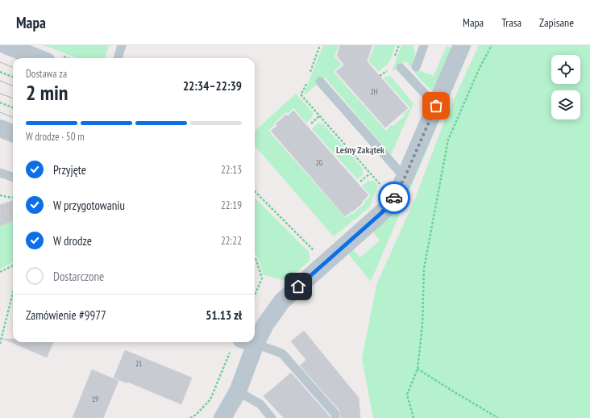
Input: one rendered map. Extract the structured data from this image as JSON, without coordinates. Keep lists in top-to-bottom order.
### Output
{
  "districts": ["Leśny Zakątek"],
  "house_numbers": [
    "2H",
    "2G",
    "21",
    "19"
  ],
  "page": {
    "header": "Mapa",
    "nav": ["Mapa", "Trasa", "Zapisane"],
    "heading": ["2 min", "Dostawa za", "22:34–22:39"],
    "panel": ["Zamówienie #9977", "51.13 zł"],
    "bar": "W drodze · 50 m",
    "list": [
      ["Przyjęte", "22:13"],
      ["W przygotowaniu", "22:19"],
      ["W drodze", "22:22"],
      "Dostarczone"
    ]
  }
}
